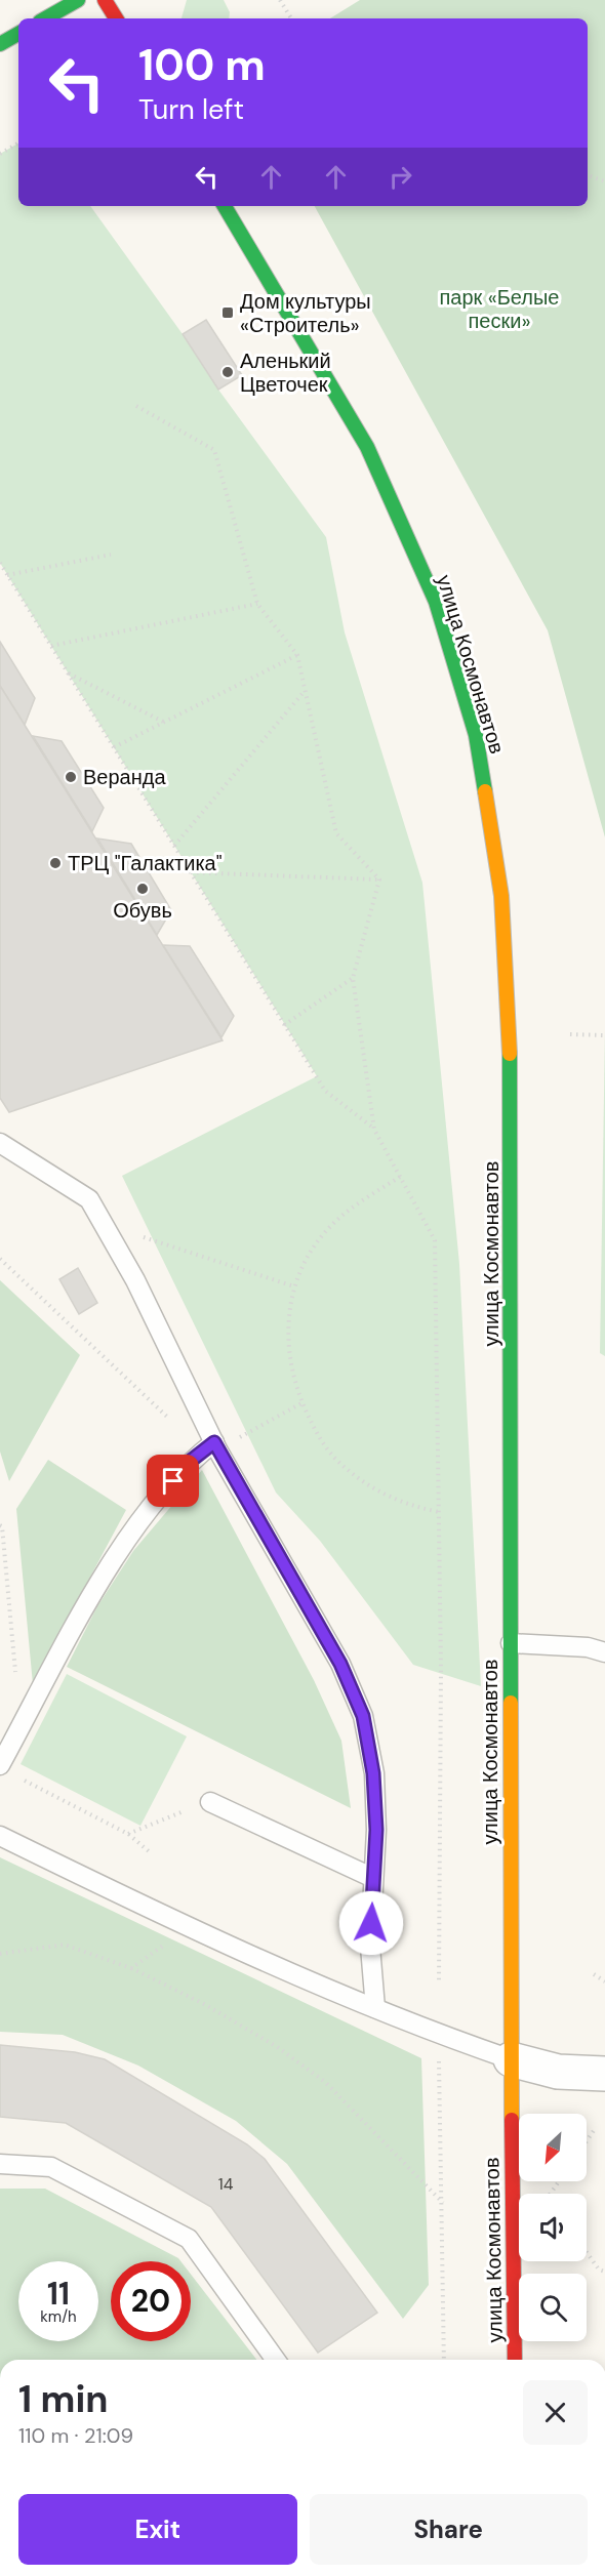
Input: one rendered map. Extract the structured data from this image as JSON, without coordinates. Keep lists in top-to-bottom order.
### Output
{
  "streets": {
    "street": ["улица Космонавтов"]
  },
  "parks": ["парк «Белые пески»"],
  "places": {
    "transit": ["Дом культуры «Строитель»"],
    "other": [
      "Аленький Цветочек",
      "Веранда",
      "ТРЦ \"Галактика\"",
      "Обувь"
    ]
  },
  "house_numbers": ["14"],
  "north": "bottom left",
  "page": {
    "turn": ["100 m", "Turn left"],
    "speed": "11 km/h",
    "limit": "20",
    "heading": ["1 min", "110 m · 21:09"],
    "buttons": ["Exit", "Share"]
  }
}
